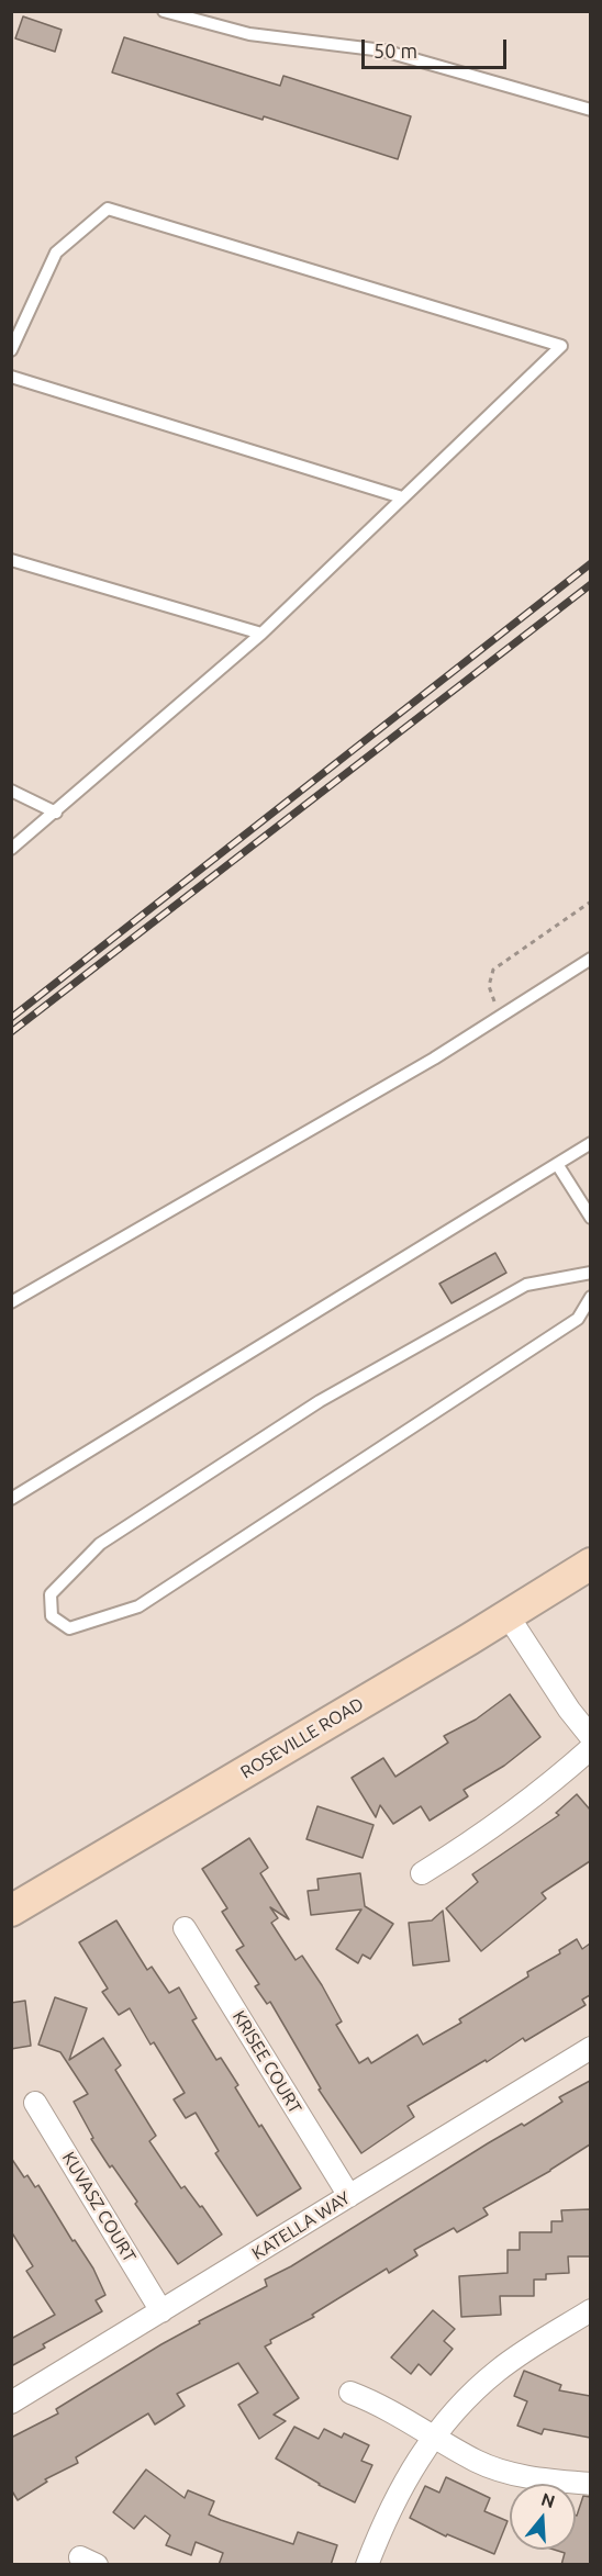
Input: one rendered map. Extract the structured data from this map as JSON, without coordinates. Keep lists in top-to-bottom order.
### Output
{
  "streets": {
    "main road": ["ROSEVILLE ROAD"],
    "street": ["KRISEE COURT", "KUVASZ COURT", "KATELLA WAY"]
  },
  "crossings": [
    ["KRISEE COURT", "KATELLA WAY"],
    ["KUVASZ COURT", "KATELLA WAY"]
  ],
  "scale_bar": "50 m",
  "north": "top"
}
